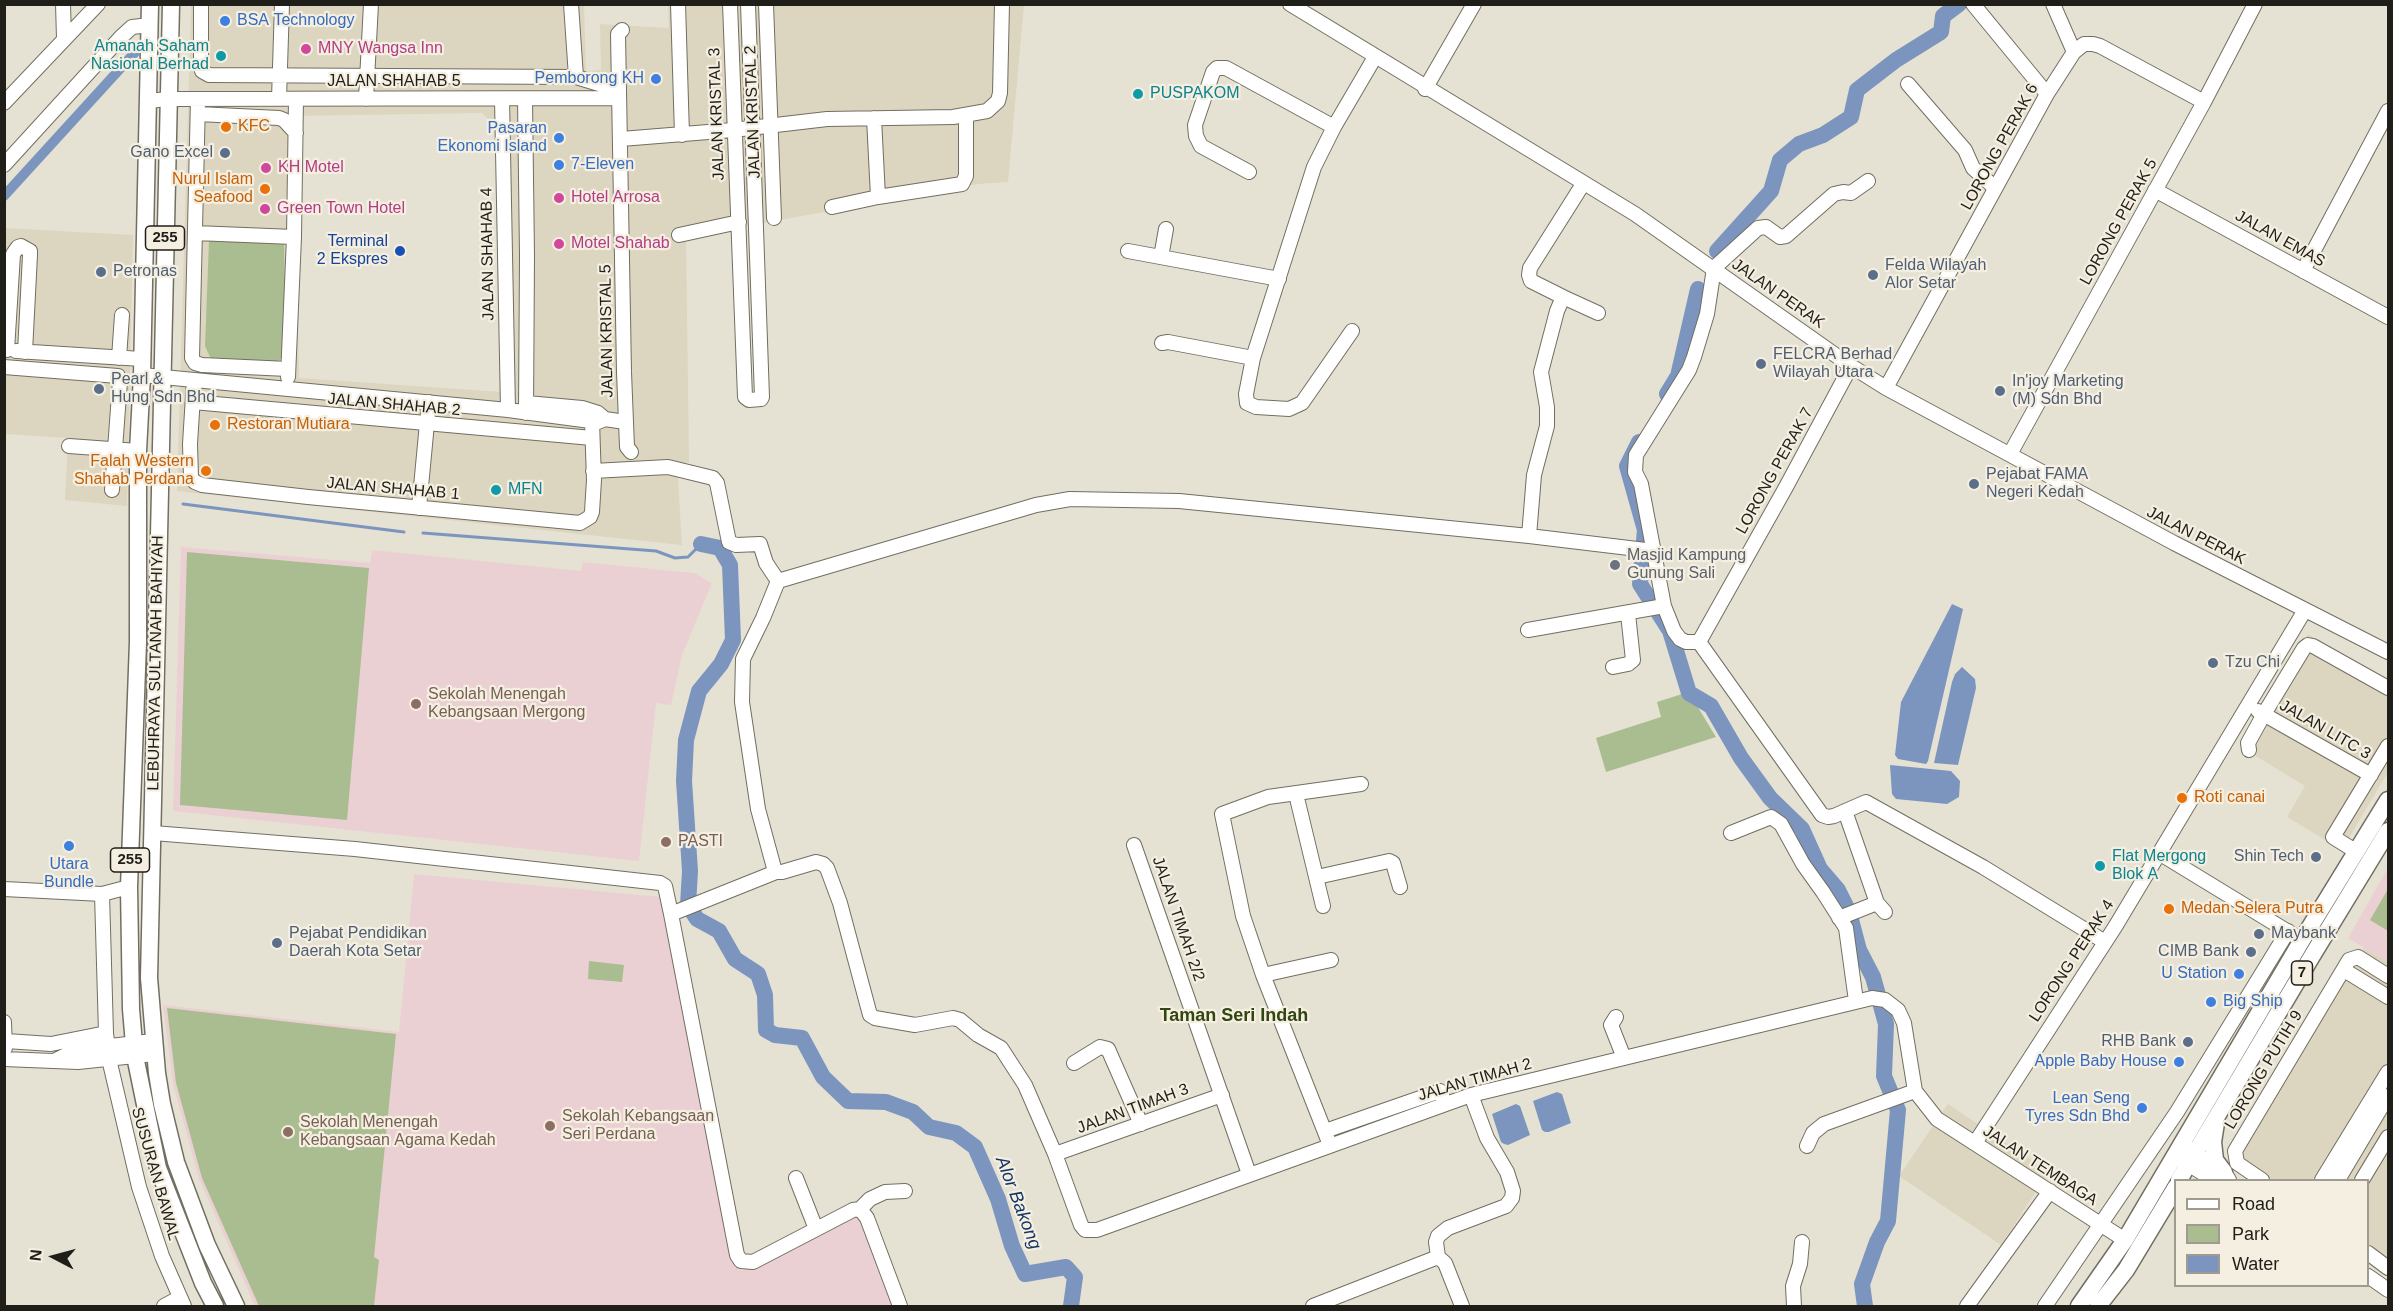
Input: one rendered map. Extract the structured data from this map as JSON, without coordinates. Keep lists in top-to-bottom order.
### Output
{
  "streets": {
    "main road": ["255", "LEBUHRAYA SULTANAH BAHIYAH", "7"],
    "street": [
      "JALAN SHAHAB 5",
      "JALAN KRISTAL 2",
      "JALAN KRISTAL 3",
      "LORONG PERAK 6",
      "LORONG PERAK 5",
      "JALAN EMAS",
      "JALAN SHAHAB 4",
      "JALAN PERAK",
      "JALAN KRISTAL 5",
      "JALAN SHAHAB 2",
      "LORONG PERAK 7",
      "JALAN SHAHAB 1",
      "JALAN LITC 3",
      "JALAN TIMAH 2/2",
      "LORONG PERAK 4",
      "LORONG PUTIH 9",
      "JALAN TIMAH 2",
      "JALAN TIMAH 3",
      "JALAN TEMBAGA",
      "SUSURAN BAWAL"
    ]
  },
  "crossings": [
    ["JALAN SHAHAB 5", "JALAN SHAHAB 4"],
    ["JALAN SHAHAB 5", "JALAN KRISTAL 5"],
    ["JALAN SHAHAB 5", "LEBUHRAYA SULTANAH BAHIYAH"],
    ["LORONG PERAK 6", "JALAN PERAK"],
    ["LORONG PERAK 5", "JALAN EMAS"],
    ["LORONG PERAK 5", "JALAN PERAK"],
    ["JALAN PERAK", "LORONG PERAK 7"],
    ["JALAN PERAK", "LORONG PERAK 4"],
    ["JALAN SHAHAB 2", "JALAN SHAHAB 1"],
    ["JALAN LITC 3", "LORONG PERAK 4"],
    ["JALAN TIMAH 2/2", "JALAN TIMAH 2"],
    ["JALAN TIMAH 2/2", "JALAN TIMAH 3"],
    ["LORONG PERAK 4", "JALAN TEMBAGA"],
    ["7", "JALAN TEMBAGA"],
    ["JALAN TIMAH 2", "JALAN TIMAH 3"],
    ["JALAN TIMAH 2", "JALAN TEMBAGA"]
  ],
  "districts": ["Taman Seri Indah"],
  "water": ["Alor Bakong"],
  "places": [
    "BSA Technology",
    "MNY Wangsa Inn",
    "Amanah Saham Nasional Berhad",
    "Pemborong KH",
    "PUSPAKOM",
    "KFC",
    "Pasaran Ekonomi Island",
    "Gano Excel",
    "7-Eleven",
    "KH Motel",
    "Nurul Islam Seafood",
    "Hotel Arrosa",
    "Green Town Hotel",
    "Motel Shahab",
    "Terminal 2 Ekspres",
    "Petronas",
    "Felda Wilayah Alor Setar",
    "FELCRA Berhad Wilayah Utara",
    "Pearl & Hung Sdn Bhd",
    "In'joy Marketing (M) Sdn Bhd",
    "Restoran Mutiara",
    "Falah Western Shahab Perdana",
    "Pejabat FAMA Negeri Kedah",
    "MFN",
    "Masjid Kampung Gunung Sali",
    "Tzu Chi",
    "Sekolah Menengah Kebangsaan Mergong",
    "Roti canai",
    "PASTI",
    "Utara Bundle",
    "Shin Tech",
    "Flat Mergong Blok A",
    "Medan Selera Putra",
    "Maybank",
    "Pejabat Pendidikan Daerah Kota Setar",
    "CIMB Bank",
    "U Station",
    "Big Ship",
    "RHB Bank",
    "Apple Baby House",
    "Lean Seng Tyres Sdn Bhd",
    "Sekolah Kebangsaan Seri Perdana",
    "Sekolah Menengah Kebangsaan Agama Kedah"
  ],
  "legend": ["Road", "Park", "Water"],
  "north": "left"
}
